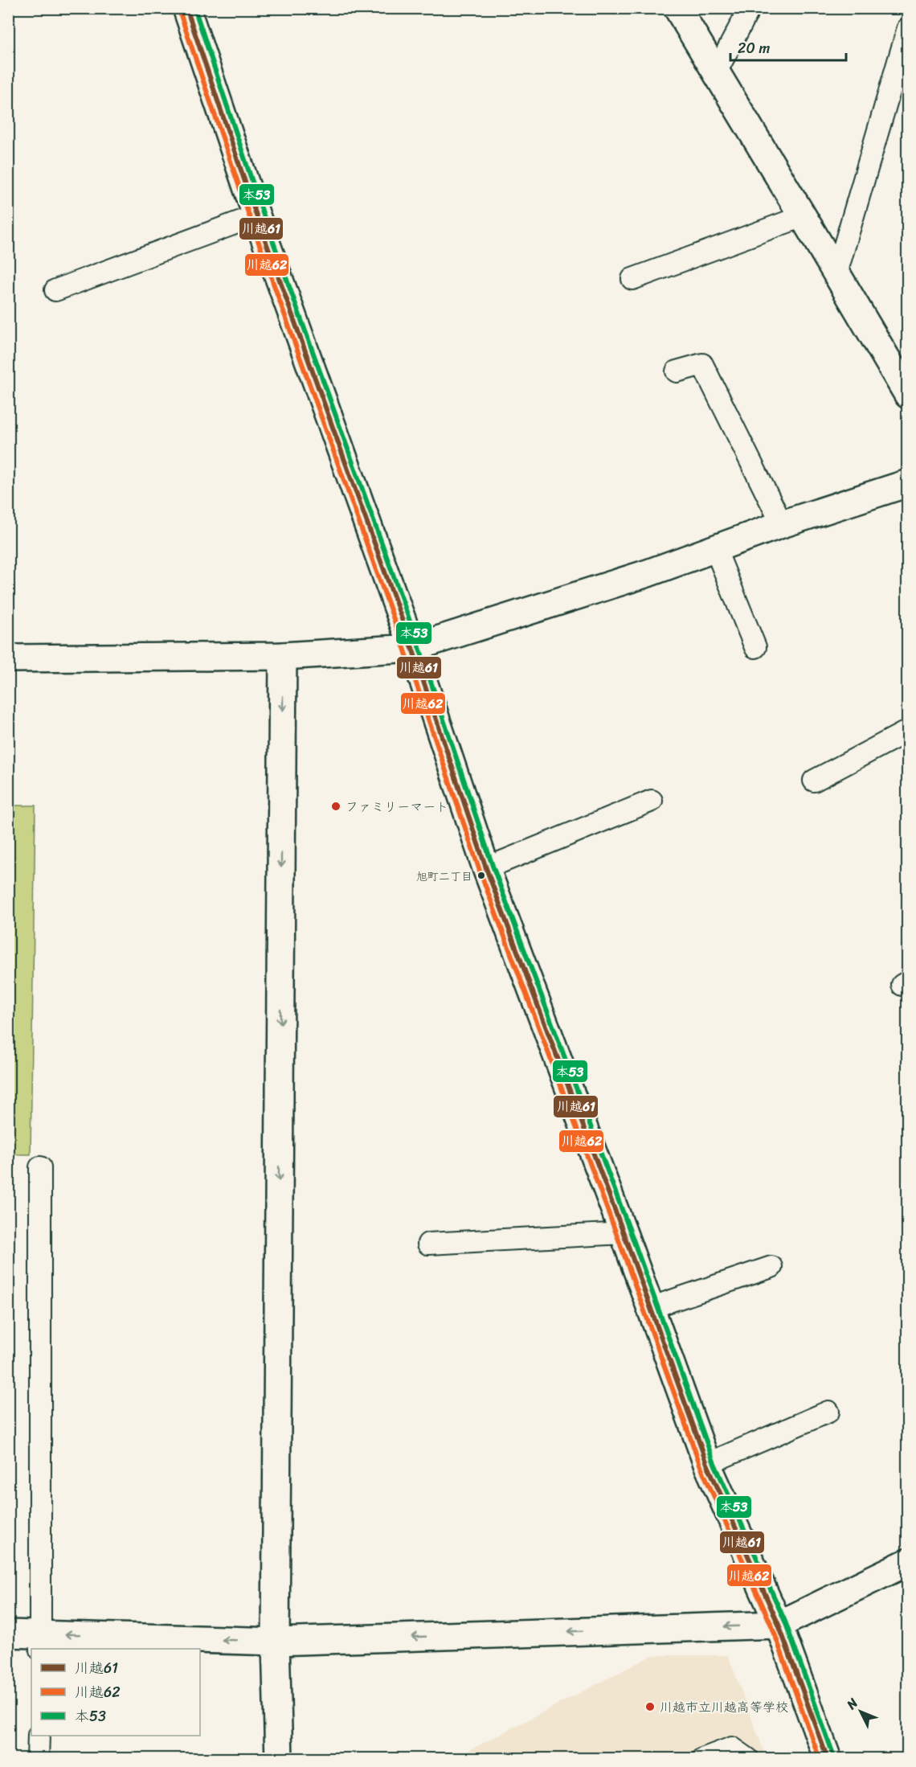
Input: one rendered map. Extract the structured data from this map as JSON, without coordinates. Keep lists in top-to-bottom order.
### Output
{
  "places": ["ファミリーマート", "旭町二丁目", "川越市立川越高等学校"],
  "lines": ["transit line 川越61", "transit line 本53", "transit line 川越62"],
  "legend": ["川越61", "川越62", "本53"],
  "scale_bar": "20 m",
  "north": "top left"
}
